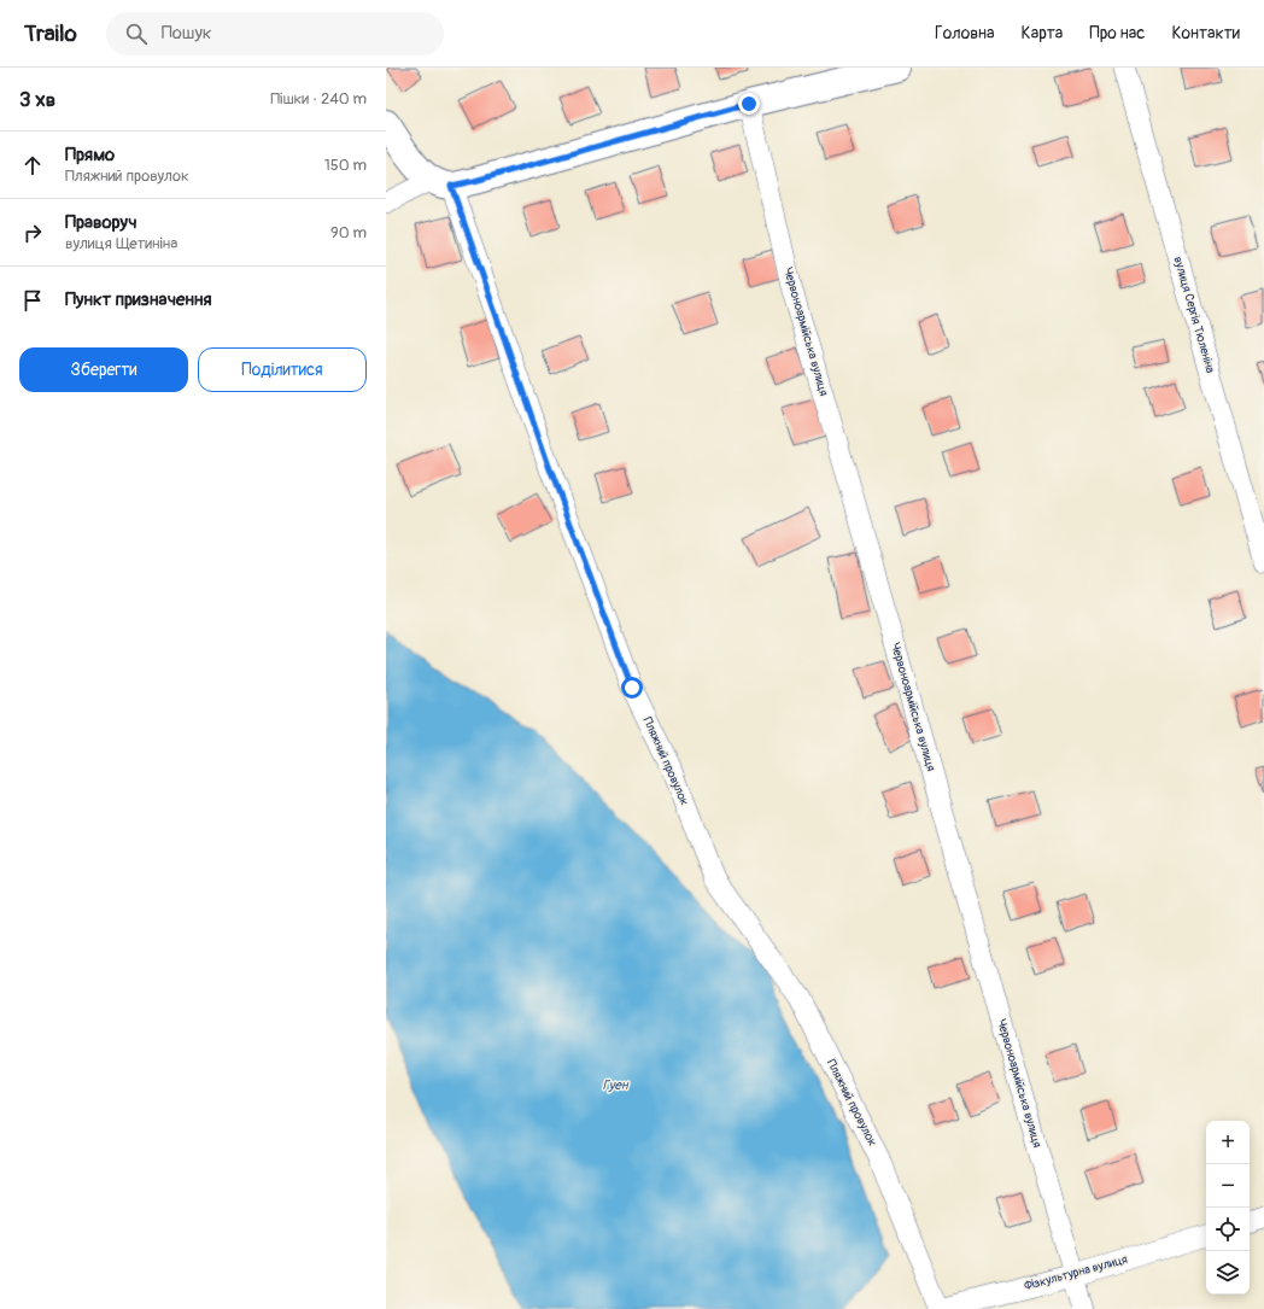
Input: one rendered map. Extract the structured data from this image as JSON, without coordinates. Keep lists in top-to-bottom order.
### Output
{
  "streets": {
    "street": [
      "вулиця Сергія Тюленіна",
      "Червоноармійська вулиця",
      "Пляжний провулок",
      "Фізкультурна вулиця"
    ]
  },
  "crossings": [
    ["Червоноармійська вулиця", "Фізкультурна вулиця"],
    ["Пляжний провулок", "Фізкультурна вулиця"]
  ],
  "water": ["Гуен"],
  "page": {
    "header": "Trailo",
    "search": "Пошук",
    "nav": [
      "Головна",
      "Карта",
      "Про нас",
      "Контакти"
    ],
    "heading": ["3 хв", "Пішки · 240 m"],
    "list": [
      ["Прямо", "Пляжний провулок", "150 m"],
      ["Праворуч", "вулиця Щетиніна", "90 m"],
      "Пункт призначення"
    ],
    "buttons": ["Зберегти", "Поділитися"],
    "map_buttons": ["+", "−"]
  }
}
